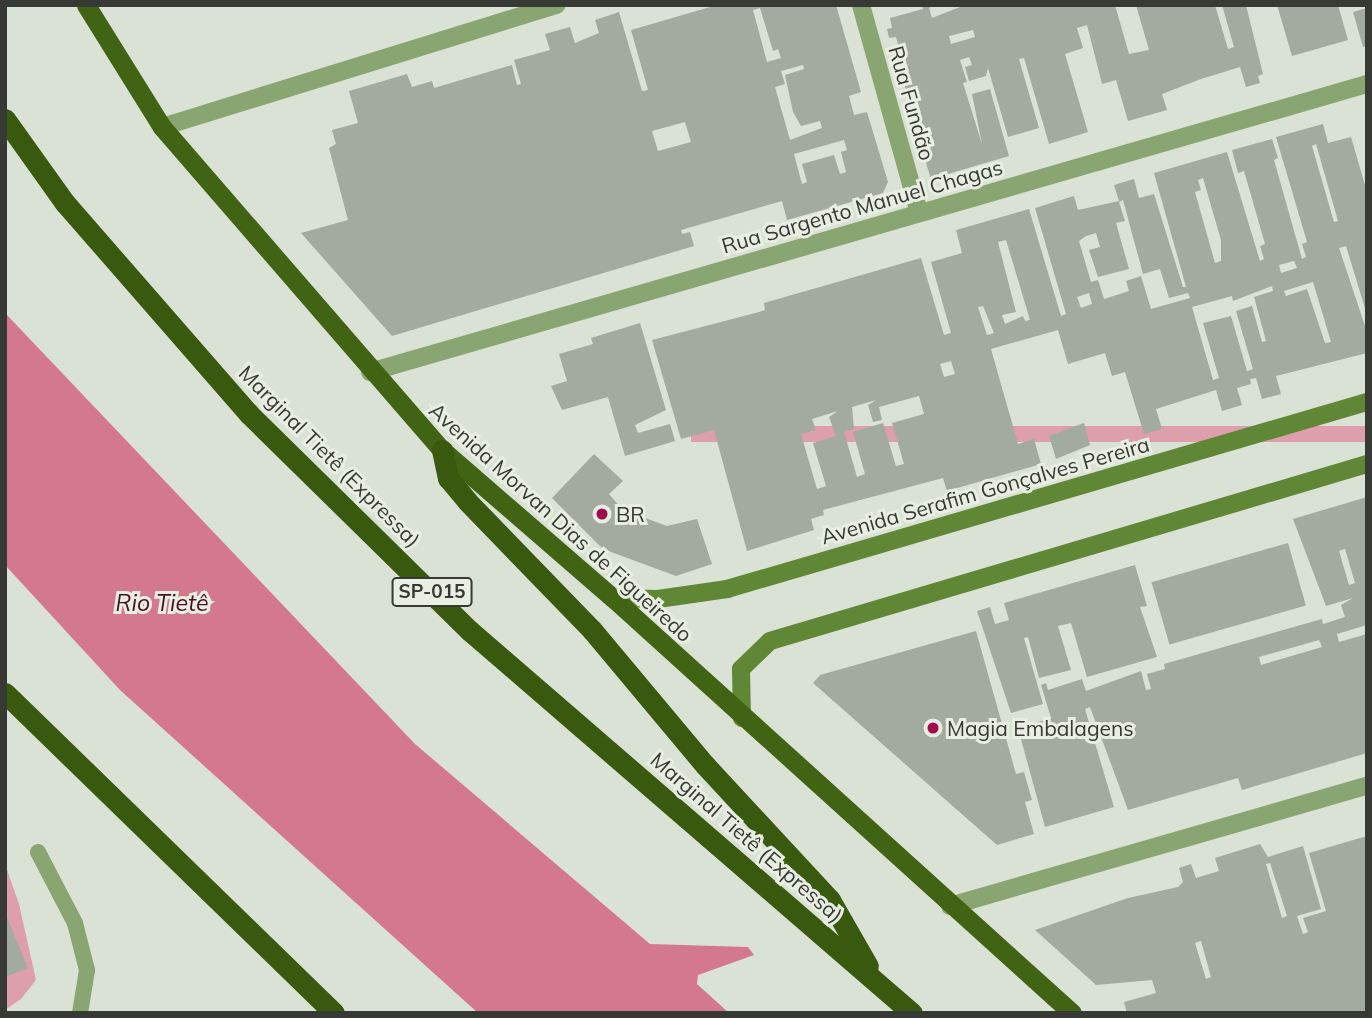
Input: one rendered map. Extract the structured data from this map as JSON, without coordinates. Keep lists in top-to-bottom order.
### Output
{
  "streets": {
    "highway": ["Marginal Tietê (Expressa)", "Avenida Morvan Dias de Figueiredo", "SP-015"],
    "main road": ["Avenida Serafim Gonçalves Pereira"],
    "street": ["Rua Fundão", "Rua Sargento Manuel Chagas"]
  },
  "crossings": [
    ["Rua Fundão", "Rua Sargento Manuel Chagas"],
    ["Rua Sargento Manuel Chagas", "Avenida Morvan Dias de Figueiredo"],
    ["Avenida Serafim Gonçalves Pereira", "Avenida Morvan Dias de Figueiredo"]
  ],
  "water": ["Rio Tietê"],
  "places": ["BR", "Magia Embalagens"]
}
